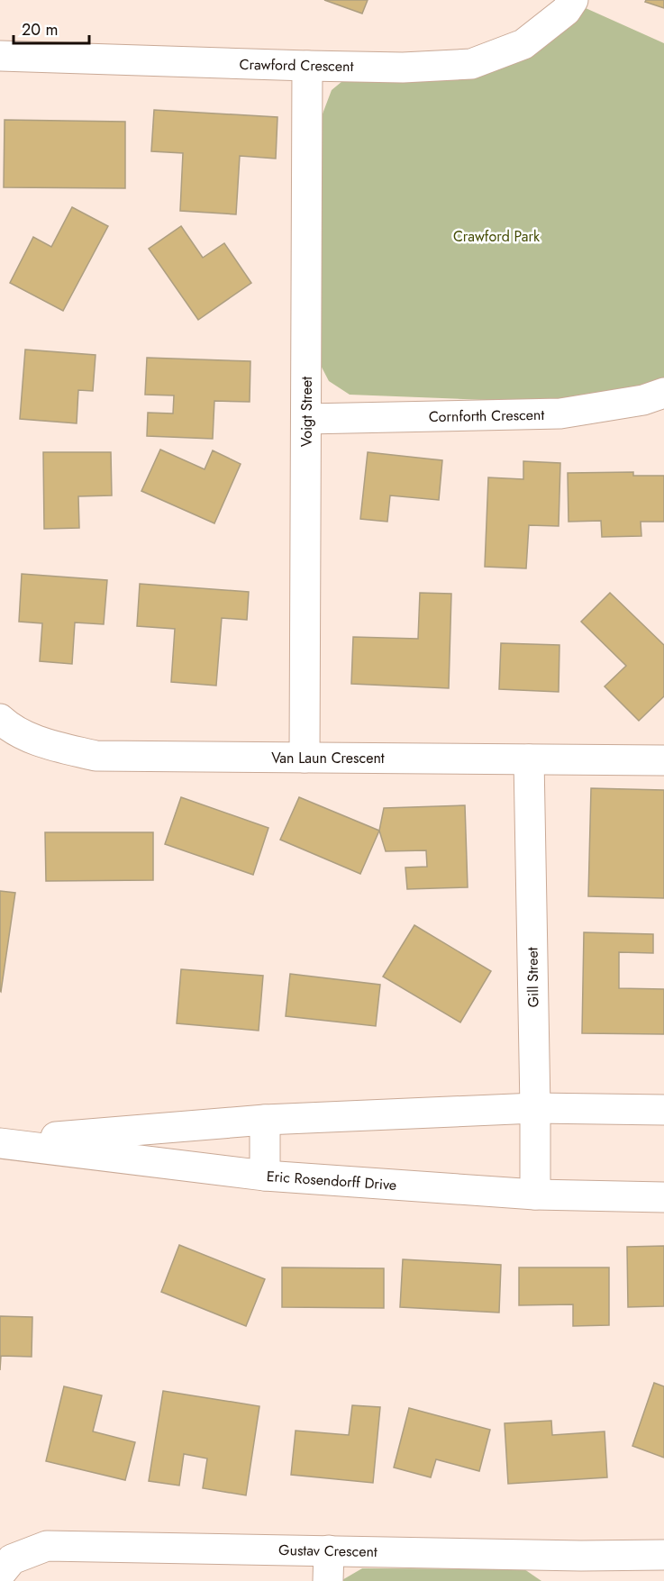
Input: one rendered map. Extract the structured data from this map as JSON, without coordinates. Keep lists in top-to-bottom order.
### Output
{
  "streets": {
    "street": [
      "Crawford Crescent",
      "Voigt Street",
      "Cornforth Crescent",
      "Van Laun Crescent",
      "Gill Street",
      "Eric Rosendorff Drive",
      "Gustav Crescent"
    ]
  },
  "crossings": [
    ["Crawford Crescent", "Voigt Street"],
    ["Voigt Street", "Cornforth Crescent"],
    ["Voigt Street", "Van Laun Crescent"],
    ["Van Laun Crescent", "Gill Street"],
    ["Gill Street", "Eric Rosendorff Drive"]
  ],
  "parks": ["Crawford Park"],
  "scale_bar": "20 m"
}
